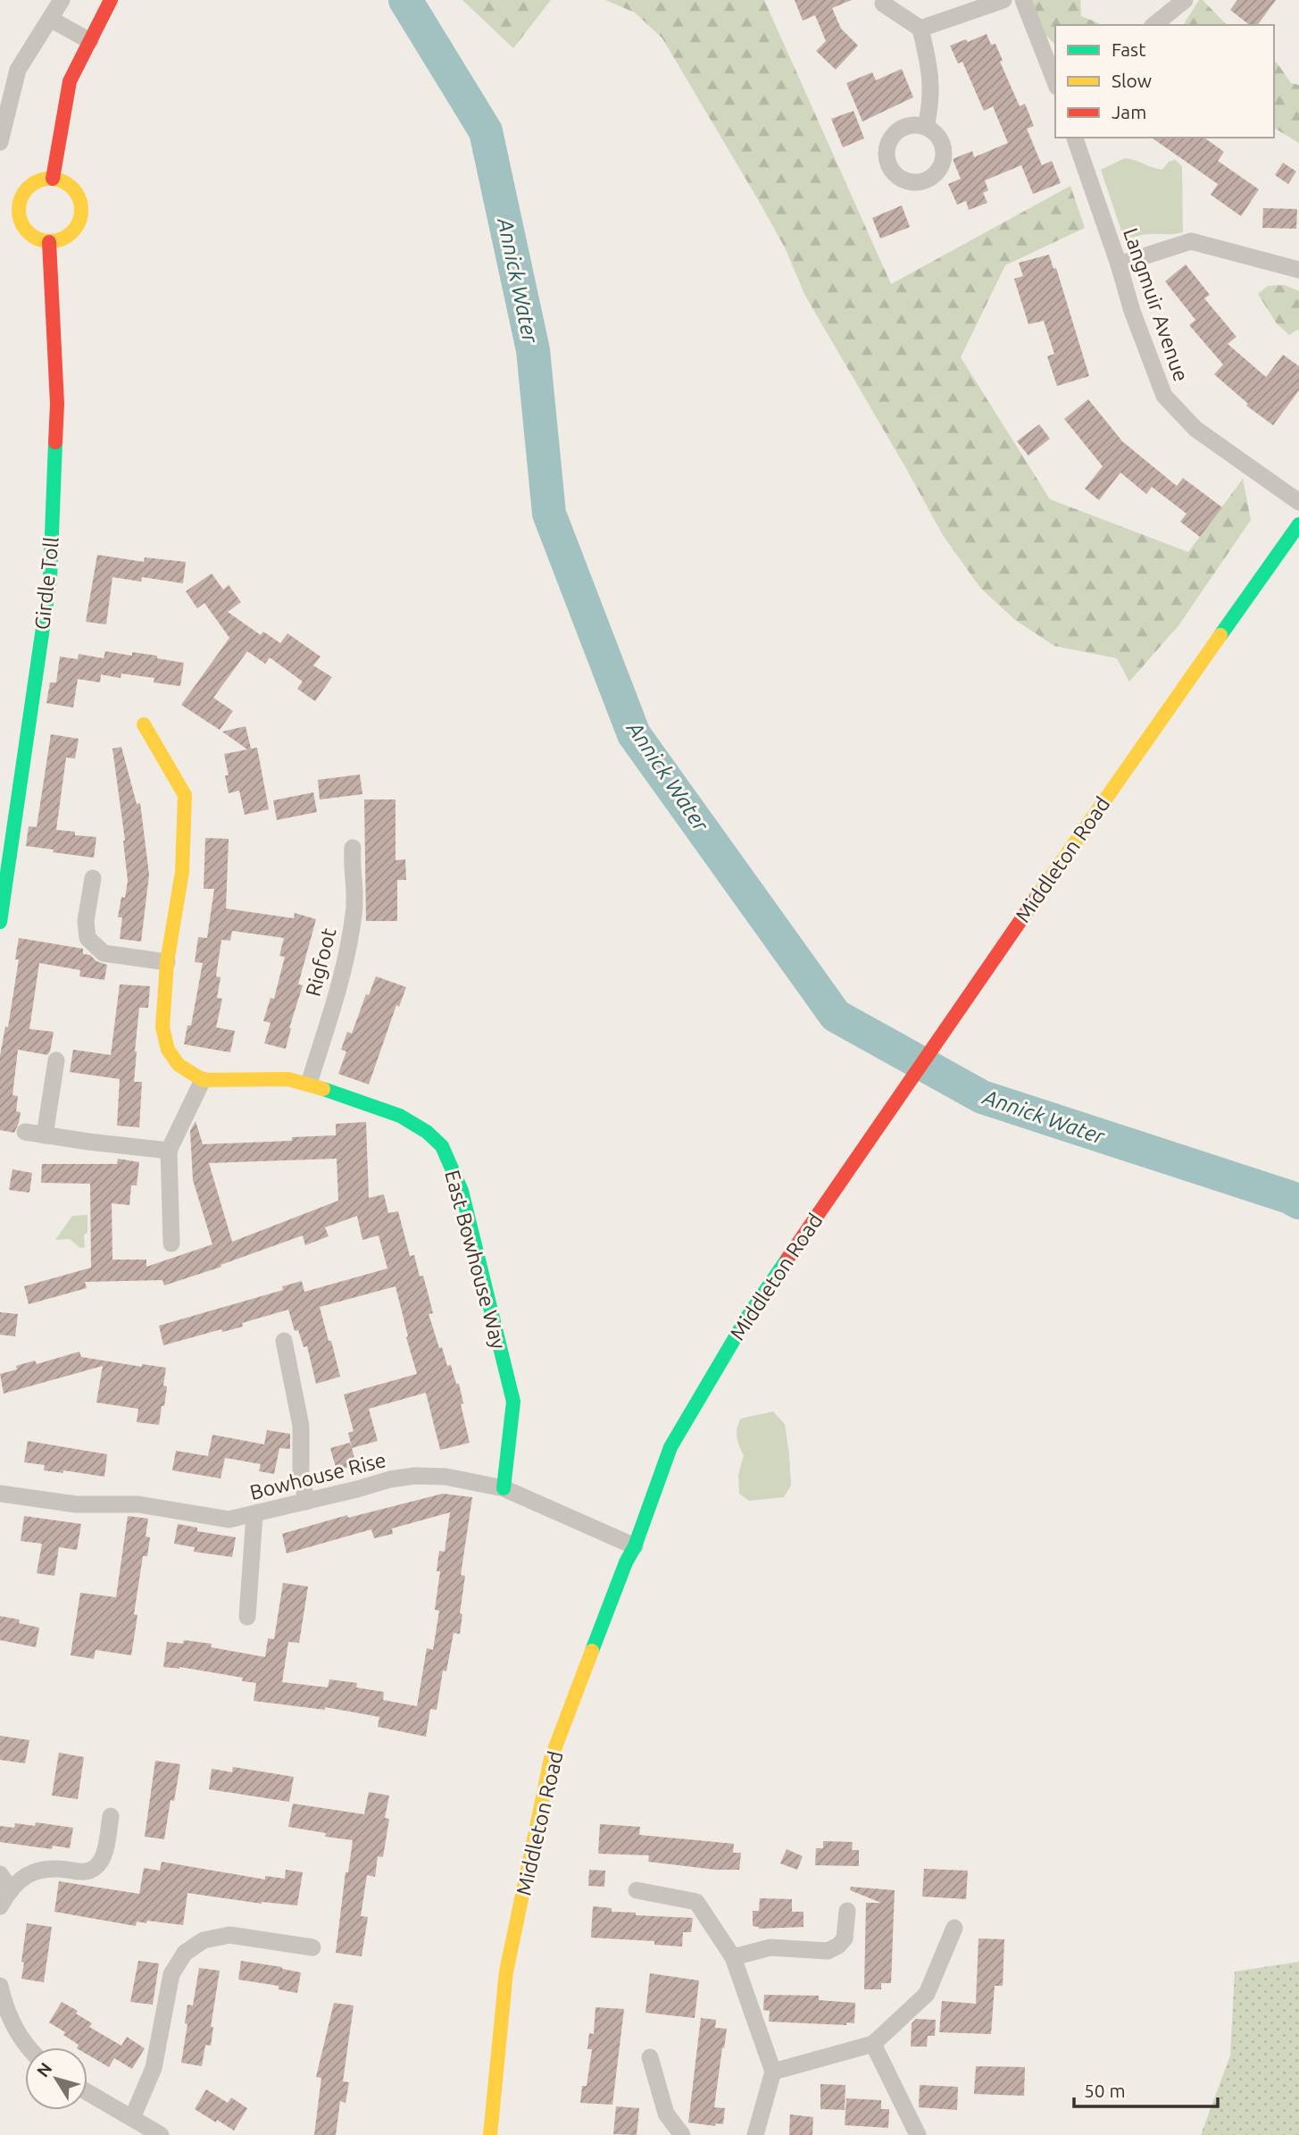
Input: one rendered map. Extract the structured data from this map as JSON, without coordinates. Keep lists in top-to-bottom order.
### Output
{
  "streets": {
    "street": [
      "Langmuir Avenue",
      "Girdle Toll",
      "Middleton Road",
      "Rigfoot",
      "East Bowhouse Way",
      "Bowhouse Rise"
    ]
  },
  "crossings": [
    ["Middleton Road", "Bowhouse Rise"],
    ["Rigfoot", "East Bowhouse Way"],
    ["East Bowhouse Way", "Bowhouse Rise"]
  ],
  "water": ["Annick Water"],
  "legend": ["Fast", "Slow", "Jam"],
  "scale_bar": "50 m",
  "north": "top left"
}
